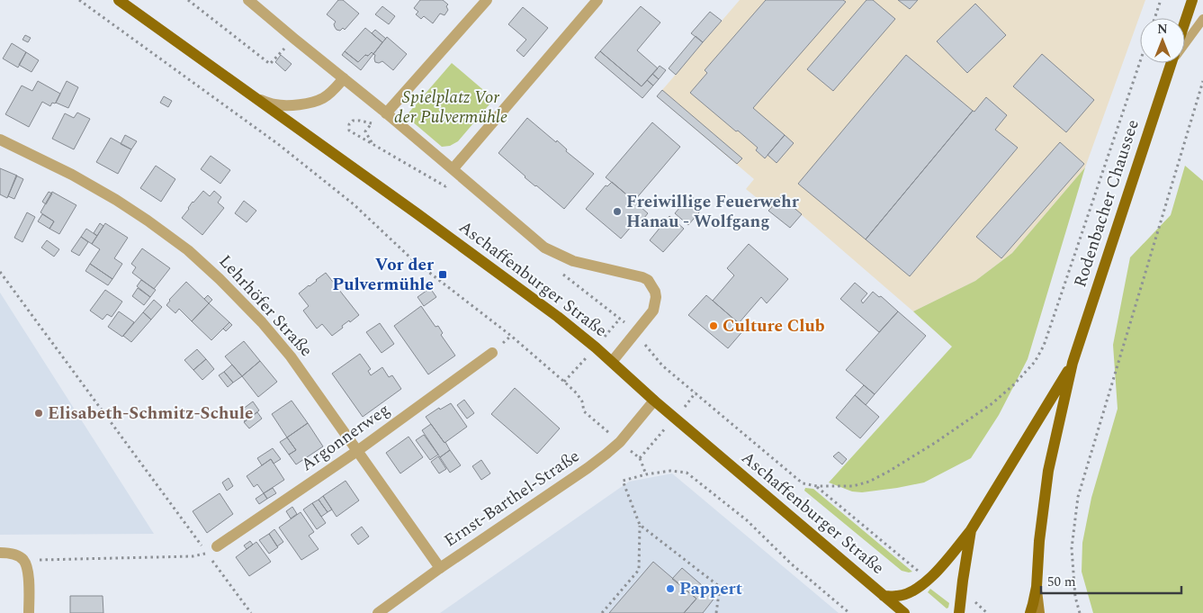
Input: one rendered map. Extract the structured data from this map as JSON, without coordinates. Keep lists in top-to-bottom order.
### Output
{
  "streets": {
    "main road": ["Rodenbacher Chaussee", "Aschaffenburger Straße"],
    "street": ["Lehrhöfer Straße", "Argonnerweg", "Ernst-Barthel-Straße"]
  },
  "crossings": [
    ["Aschaffenburger Straße", "Ernst-Barthel-Straße"],
    ["Lehrhöfer Straße", "Argonnerweg"],
    ["Lehrhöfer Straße", "Ernst-Barthel-Straße"]
  ],
  "parks": ["Spielplatz Vor der Pulvermühle"],
  "places": {
    "other": [
      "Freiwillige Feuerwehr Hanau - Wolfgang",
      "Culture Club",
      "Elisabeth-Schmitz-Schule",
      "Pappert"
    ],
    "transit": ["Vor der Pulvermühle"]
  },
  "scale_bar": "50 m",
  "north": "top"
}
